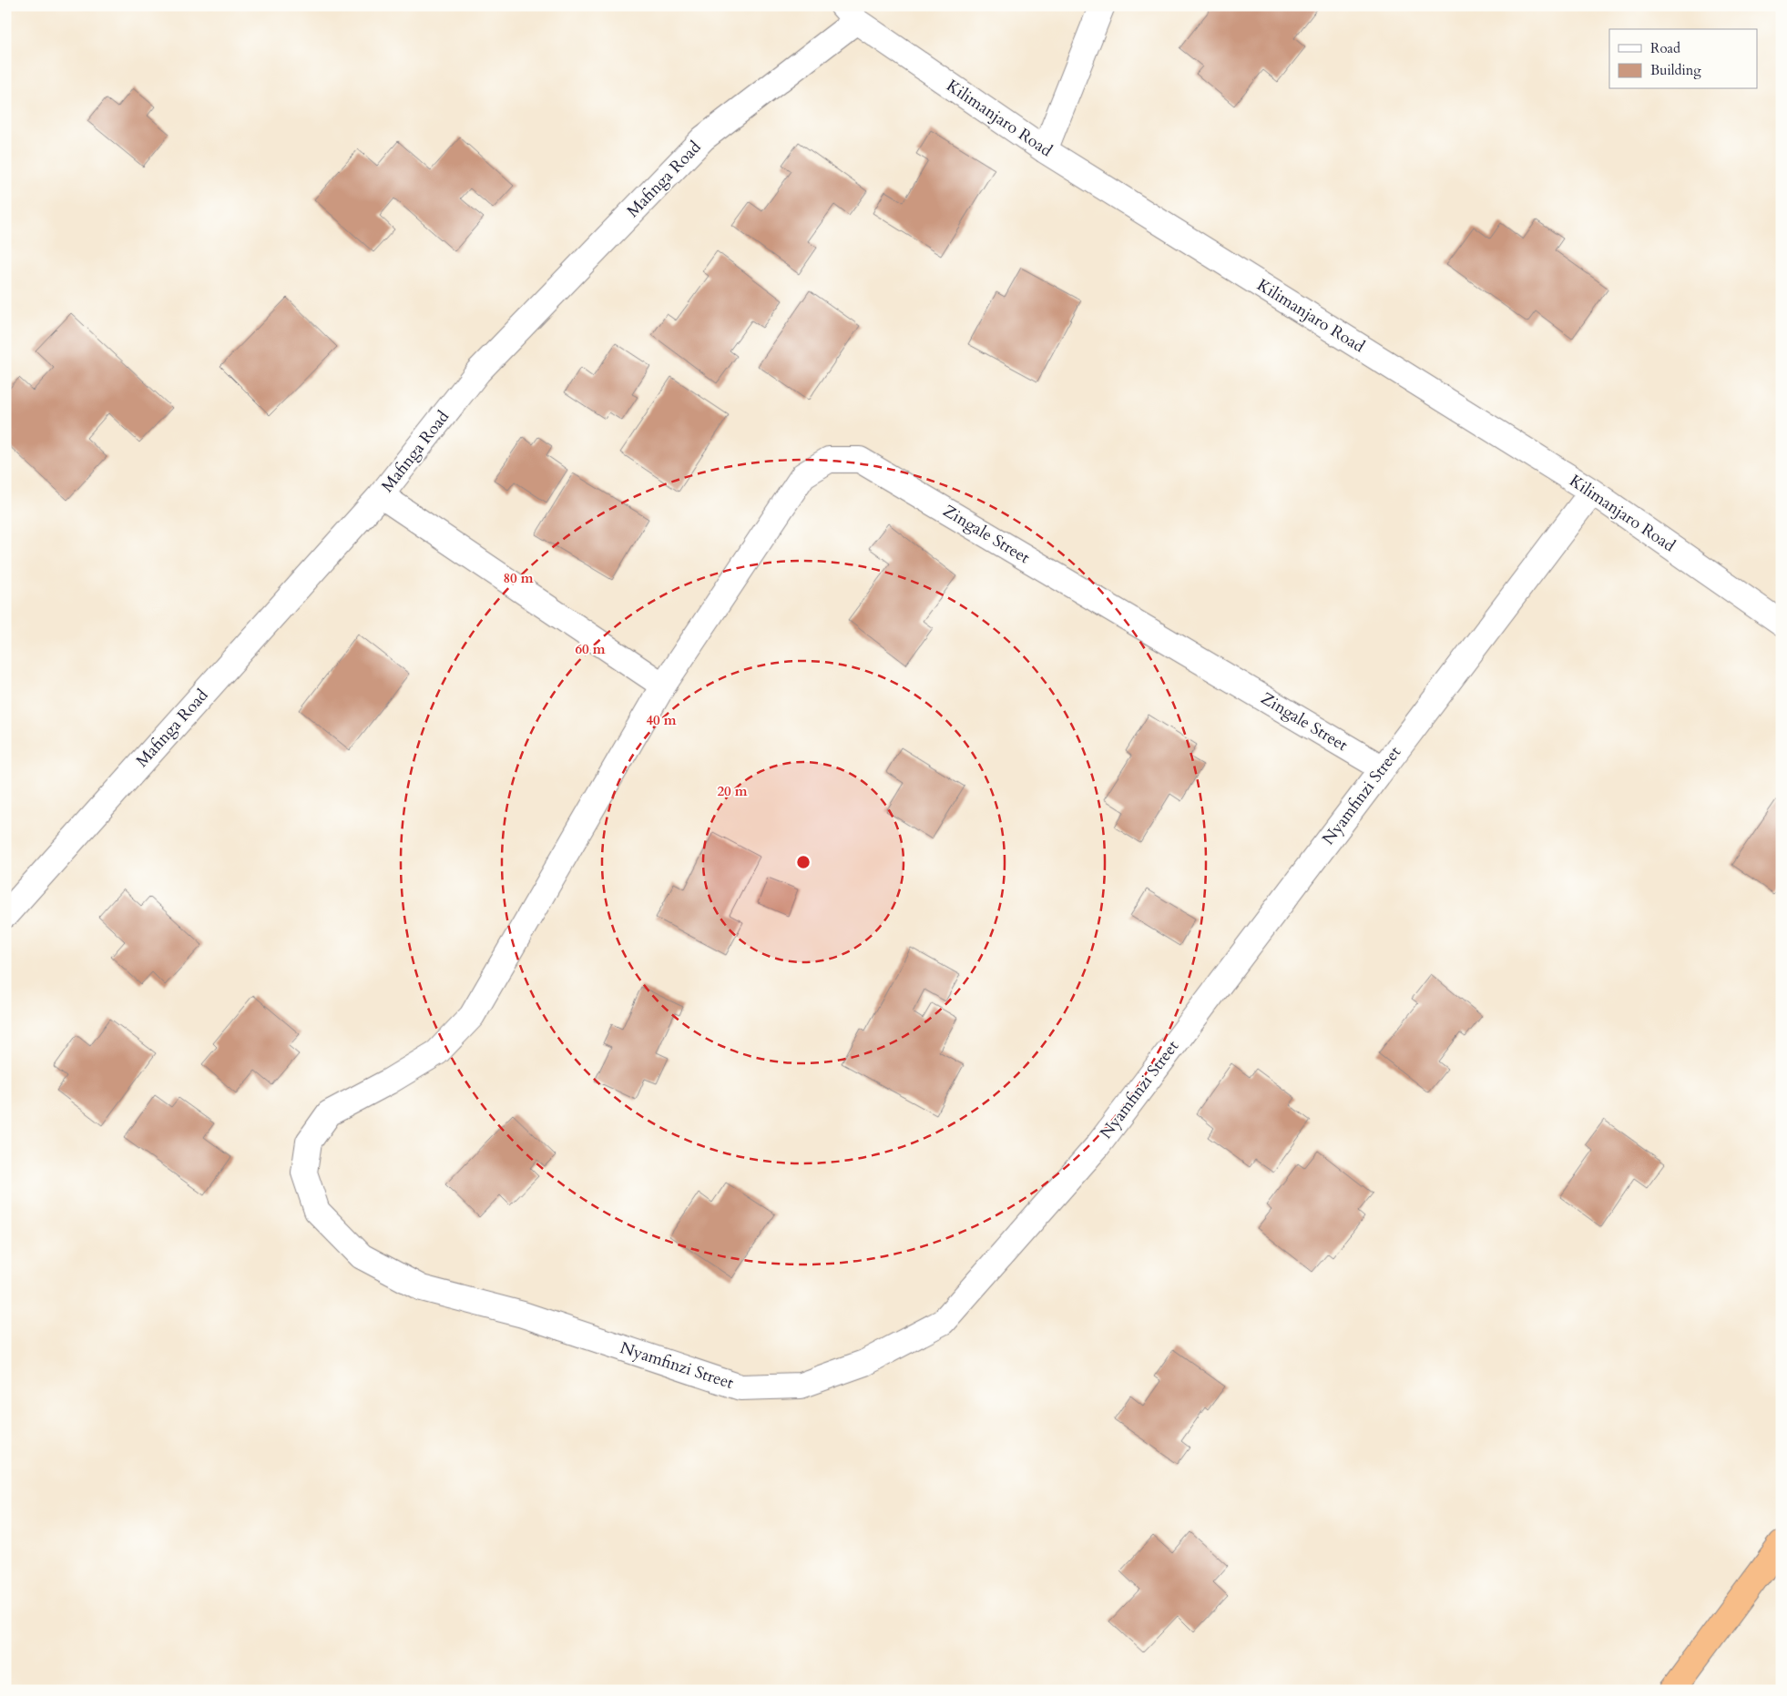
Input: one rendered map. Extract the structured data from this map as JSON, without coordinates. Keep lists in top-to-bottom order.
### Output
{
  "streets": {
    "street": [
      "Kilimanjaro Road",
      "Mafinga Road",
      "Zingale Street",
      "Nyamfinzi Street"
    ]
  },
  "crossings": [
    ["Kilimanjaro Road", "Mafinga Road"],
    ["Kilimanjaro Road", "Nyamfinzi Street"],
    ["Zingale Street", "Nyamfinzi Street"]
  ],
  "legend": ["Road", "Building"],
  "rings": [
    "80 m",
    "60 m",
    "40 m",
    "20 m"
  ]
}
